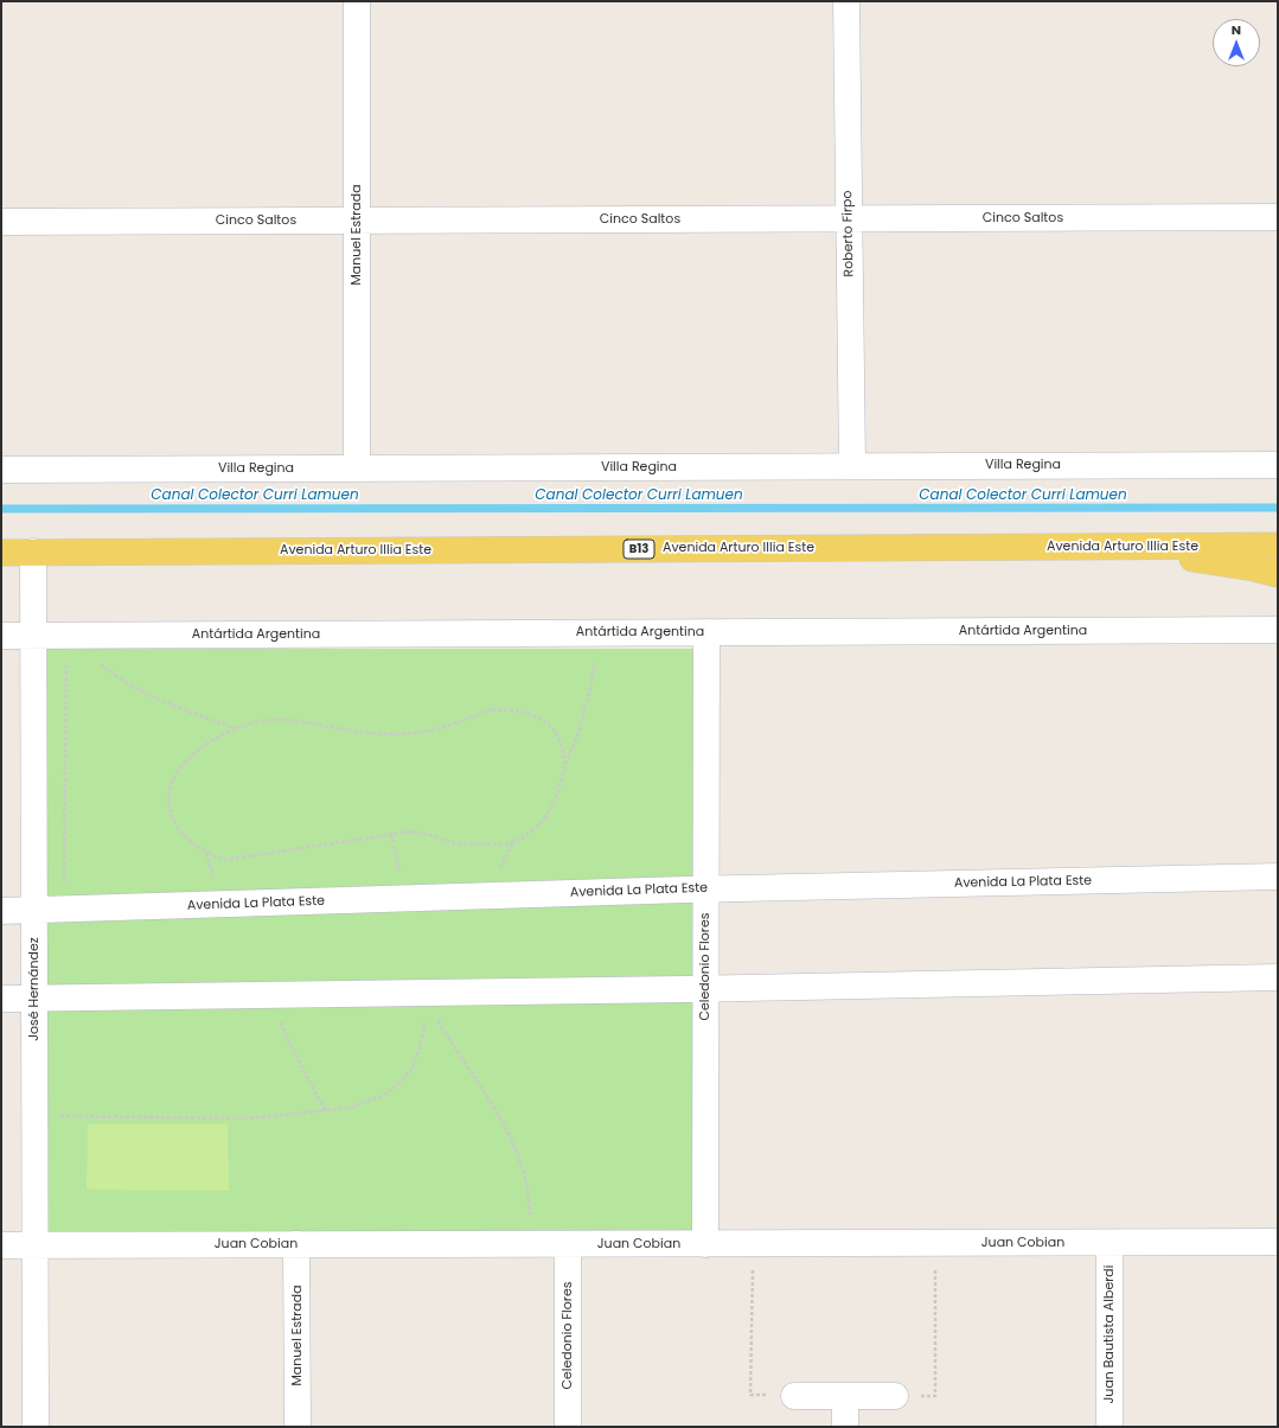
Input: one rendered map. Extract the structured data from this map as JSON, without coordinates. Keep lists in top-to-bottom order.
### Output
{
  "streets": {
    "main road": ["Avenida Arturo Illia Este", "B13"],
    "street": [
      "Cinco Saltos",
      "Roberto Firpo",
      "Manuel Estrada",
      "Villa Regina",
      "Antártida Argentina",
      "Avenida La Plata Este",
      "Celedonio Flores",
      "José Hernández",
      "Juan Cobian",
      "Juan Bautista Alberdi"
    ]
  },
  "crossings": [
    ["Cinco Saltos", "Roberto Firpo"],
    ["Cinco Saltos", "Manuel Estrada"],
    ["Roberto Firpo", "Villa Regina"],
    ["Manuel Estrada", "Villa Regina"],
    ["Manuel Estrada", "Juan Cobian"],
    ["Avenida Arturo Illia Este", "José Hernández"],
    ["Antártida Argentina", "Celedonio Flores"],
    ["Antártida Argentina", "José Hernández"],
    ["Avenida La Plata Este", "Celedonio Flores"],
    ["Avenida La Plata Este", "José Hernández"],
    ["Celedonio Flores", "Juan Cobian"],
    ["José Hernández", "Juan Cobian"],
    ["Juan Cobian", "Juan Bautista Alberdi"]
  ],
  "water": ["Canal Colector Curri Lamuen"],
  "north": "top"
}
